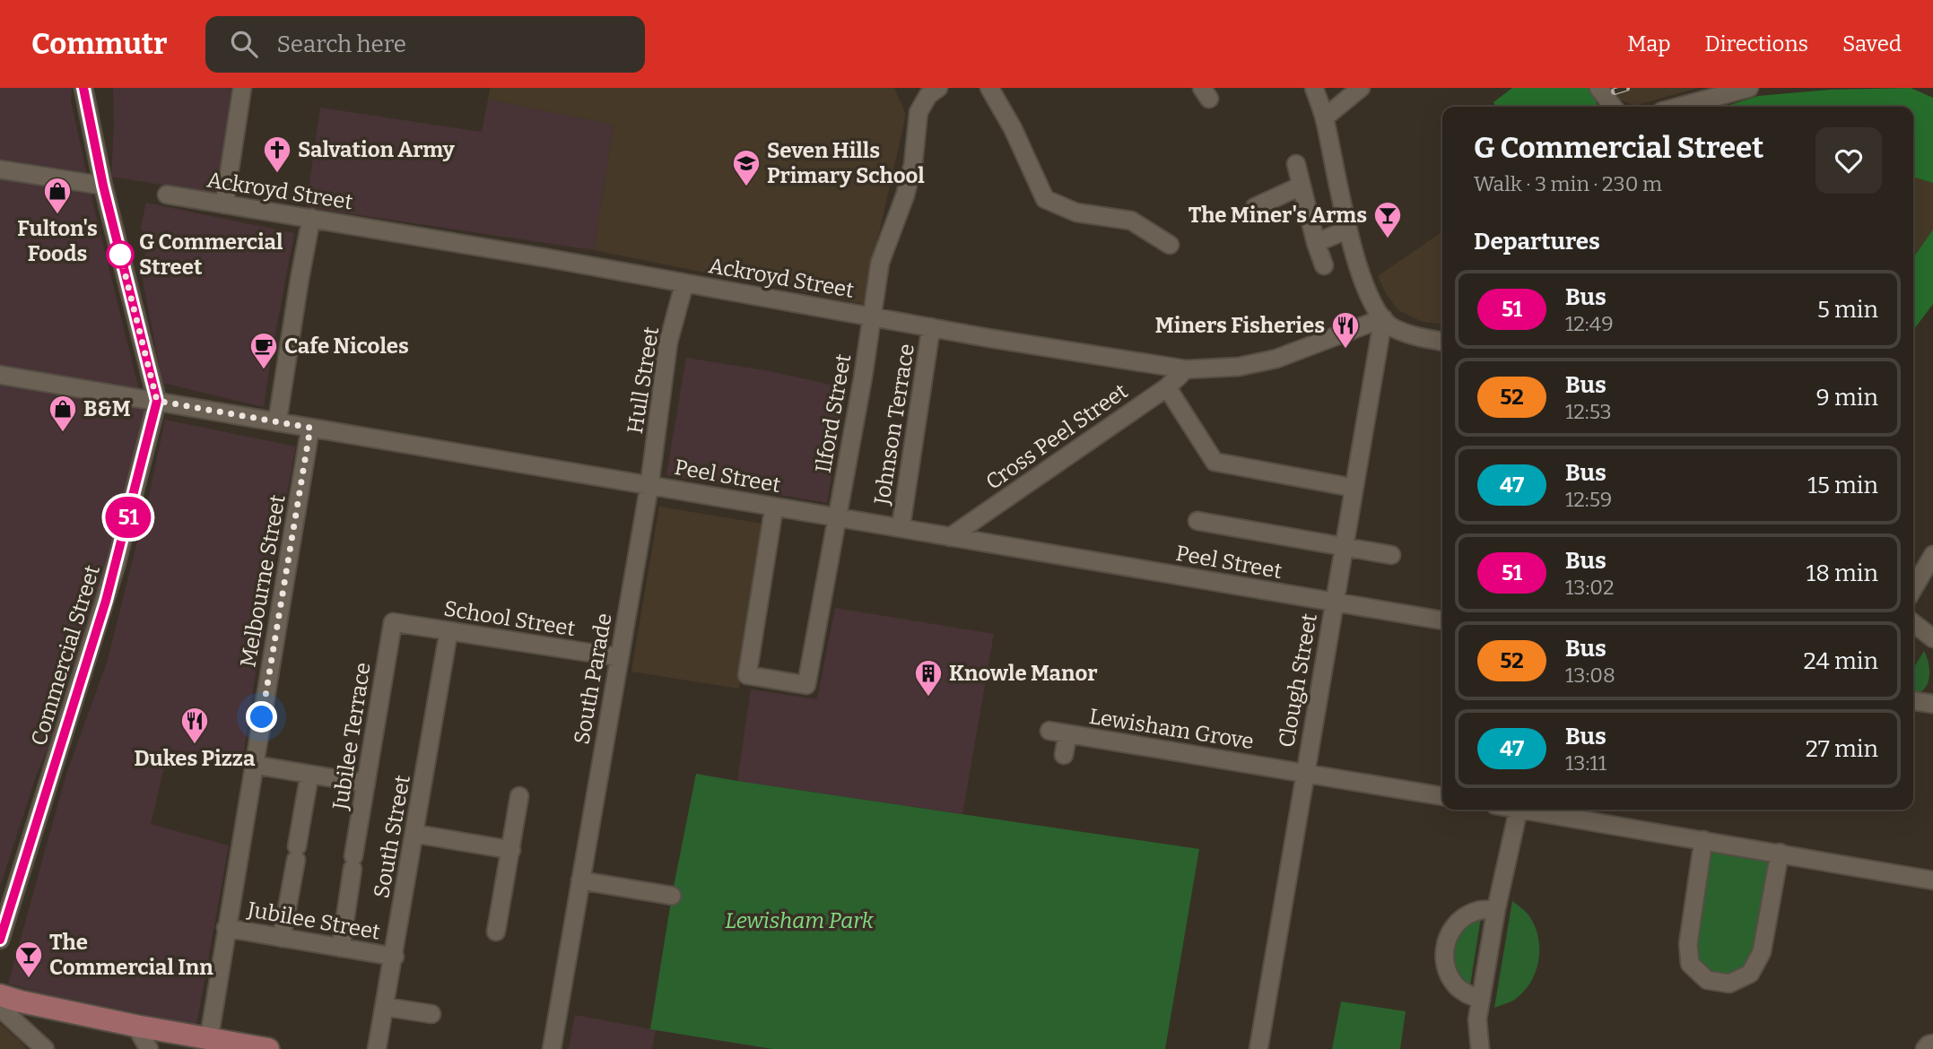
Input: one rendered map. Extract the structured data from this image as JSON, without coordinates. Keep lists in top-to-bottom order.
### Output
{
  "streets": {
    "street": [
      "Ackroyd Street",
      "Hull Street",
      "Ilford Street",
      "Johnson Terrace",
      "Cross Peel Street",
      "Peel Street",
      "Melbourne Street",
      "School Street",
      "Commercial Street",
      "South Parade",
      "Clough Street",
      "Lewisham Grove",
      "Jubilee Terrace",
      "South Street",
      "Jubilee Street"
    ]
  },
  "crossings": [
    ["Ackroyd Street", "Hull Street"],
    ["Ackroyd Street", "Ilford Street"],
    ["Ackroyd Street", "Johnson Terrace"],
    ["Ackroyd Street", "Cross Peel Street"],
    ["Ackroyd Street", "Clough Street"],
    ["Hull Street", "Peel Street"],
    ["Hull Street", "South Parade"],
    ["Ilford Street", "Peel Street"],
    ["Johnson Terrace", "Peel Street"],
    ["Cross Peel Street", "Peel Street"],
    ["Peel Street", "Melbourne Street"],
    ["Peel Street", "Commercial Street"],
    ["Peel Street", "South Parade"],
    ["Peel Street", "Clough Street"],
    ["Melbourne Street", "Jubilee Street"],
    ["School Street", "South Parade"],
    ["School Street", "Jubilee Terrace"],
    ["School Street", "South Street"],
    ["Clough Street", "Lewisham Grove"],
    ["Jubilee Terrace", "Jubilee Street"],
    ["South Street", "Jubilee Street"]
  ],
  "parks": ["Lewisham Park"],
  "places": {
    "church": ["Salvation Army"],
    "school or university": ["Seven Hills Primary School"],
    "shop": ["Fulton's Foods", "B&M"],
    "bar": ["The Miner's Arms", "The Commercial Inn"],
    "other": ["G Commercial Street"],
    "restaurant": ["Miners Fisheries", "Dukes Pizza"],
    "cafe": ["Cafe Nicoles"],
    "building": ["Knowle Manor"]
  },
  "lines": ["bus line 51"],
  "page": {
    "header": "Commutr",
    "search": "Search here",
    "nav": ["Map", "Directions", "Saved"],
    "on_map": "51",
    "heading": [
      ["G Commercial Street", "Walk · 3 min · 230 m"],
      "Departures"
    ],
    "list": [
      {
        "mark": "51",
        "name": "Bus",
        "note": "12:49",
        "value": "5 min"
      },
      {
        "mark": "52",
        "name": "Bus",
        "note": "12:53",
        "value": "9 min"
      },
      {
        "mark": "47",
        "name": "Bus",
        "note": "12:59",
        "value": "15 min"
      },
      {
        "mark": "51",
        "name": "Bus",
        "note": "13:02",
        "value": "18 min"
      },
      {
        "mark": "52",
        "name": "Bus",
        "note": "13:08",
        "value": "24 min"
      },
      {
        "mark": "47",
        "name": "Bus",
        "note": "13:11",
        "value": "27 min"
      }
    ]
  }
}
